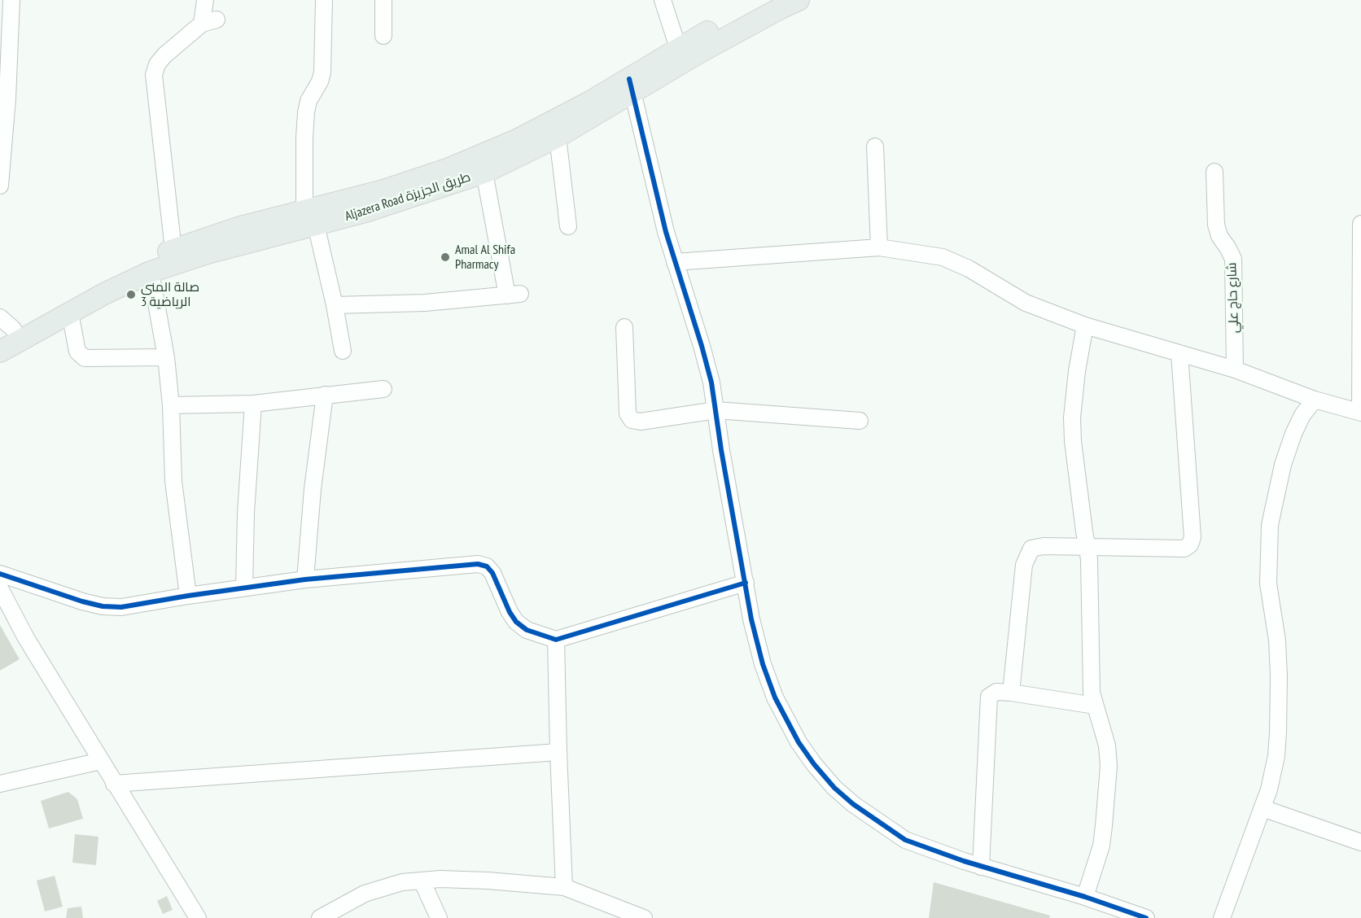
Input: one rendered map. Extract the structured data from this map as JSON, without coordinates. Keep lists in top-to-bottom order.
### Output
{
  "streets": {
    "main road": ["Aljazera Road طريق الجزيزة"],
    "street": ["شارع حاج علي"]
  },
  "places": ["Amal Al Shifa Pharmacy", "صالة المنى الرياضية 3"]
}
